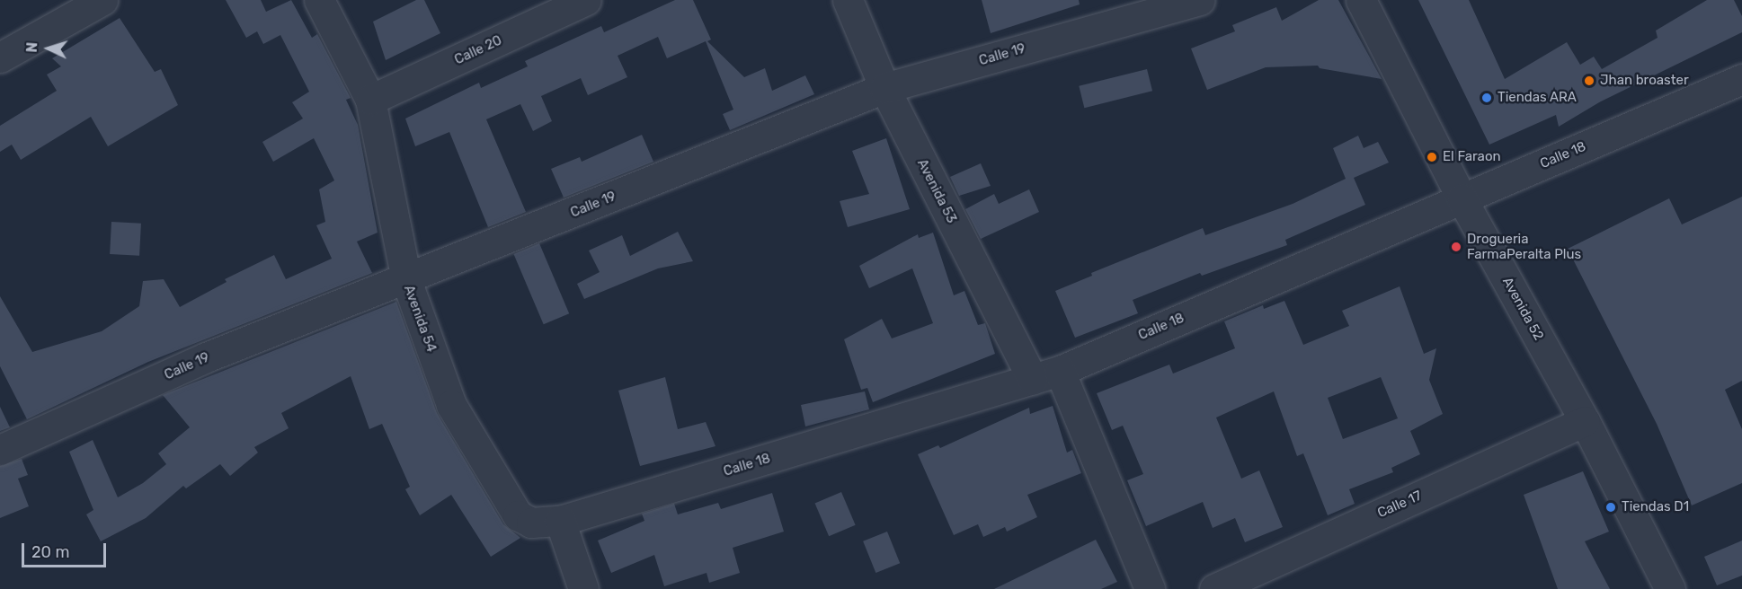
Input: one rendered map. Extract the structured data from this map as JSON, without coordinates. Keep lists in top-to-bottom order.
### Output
{
  "streets": {
    "street": [
      "Calle 20",
      "Calle 19",
      "Calle 18",
      "Avenida 53",
      "Avenida 52",
      "Avenida 54",
      "Calle 17"
    ]
  },
  "crossings": [
    ["Calle 20", "Avenida 54"],
    ["Calle 19", "Avenida 53"],
    ["Calle 19", "Avenida 54"],
    ["Calle 18", "Avenida 53"],
    ["Calle 18", "Avenida 52"],
    ["Calle 18", "Avenida 54"],
    ["Avenida 52", "Calle 17"]
  ],
  "places": [
    "Jhan broaster",
    "Tiendas ARA",
    "El Faraon",
    "Drogueria FarmaPeralta Plus",
    "Tiendas D1"
  ],
  "scale_bar": "20 m",
  "north": "left"
}
